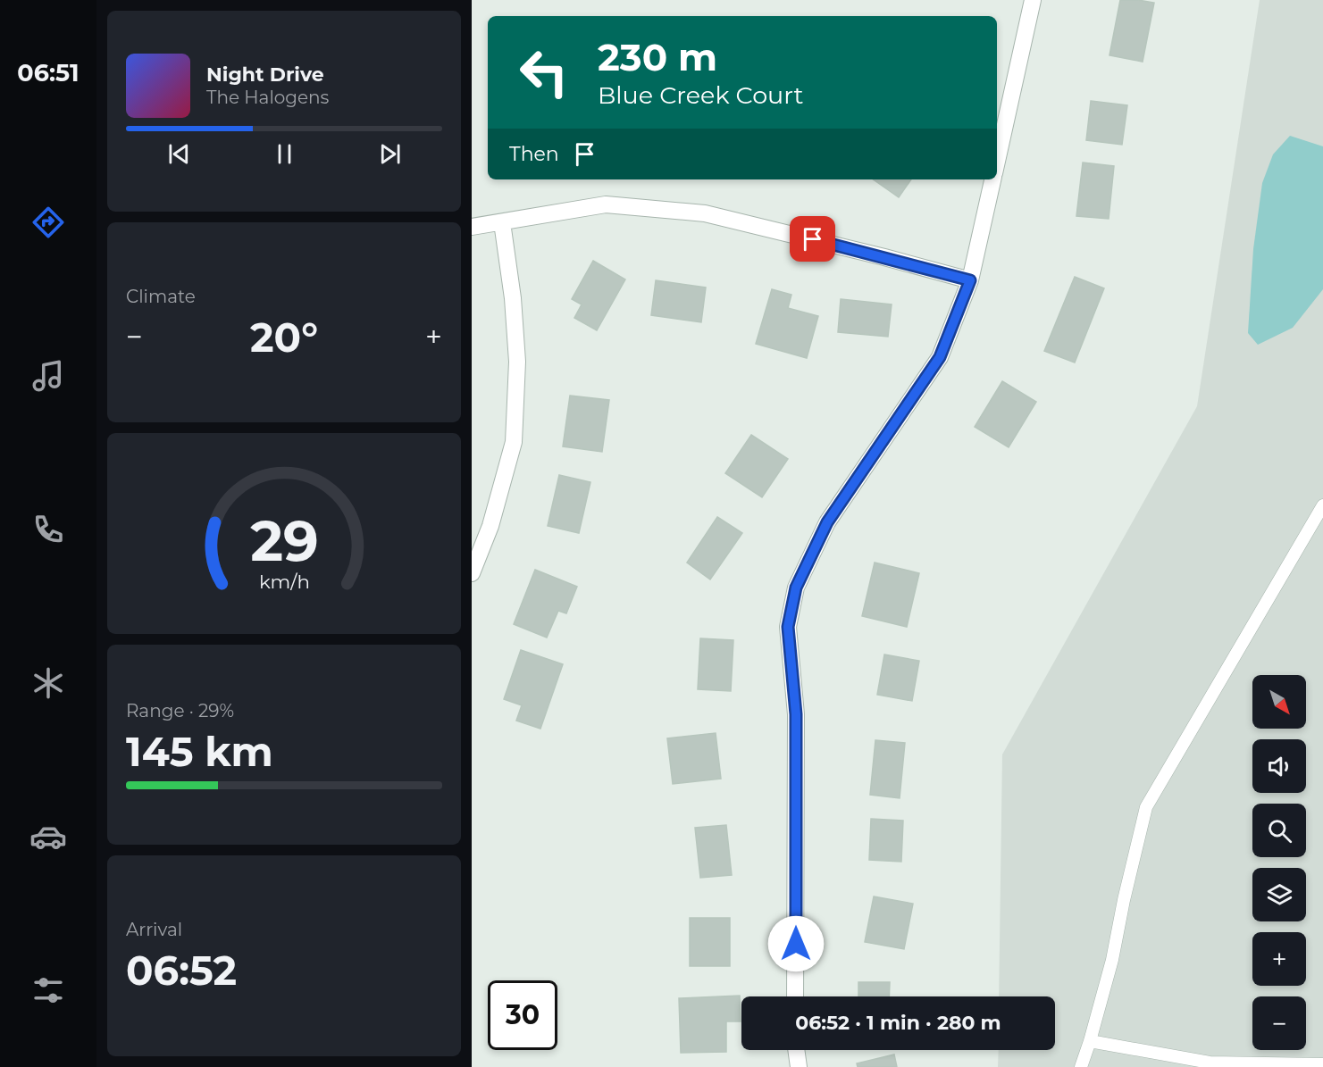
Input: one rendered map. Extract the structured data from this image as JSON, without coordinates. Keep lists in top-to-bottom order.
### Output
{
  "north": "bottom right",
  "page": {
    "tabs": "06:51",
    "turn": ["230 m", "Blue Creek Court"],
    "song": ["Night Drive", "The Halogens"],
    "then": "Then",
    "tile": [
      "Climate",
      ["Range · 29%", "145 km"],
      ["Arrival", "06:52"]
    ],
    "heat": ["−", "20°", "+"],
    "map_buttons": ["+", "−"],
    "limit": "30",
    "trip": "06:52 · 1 min · 280 m",
    "gauge": ["29", "km/h"]
  }
}
